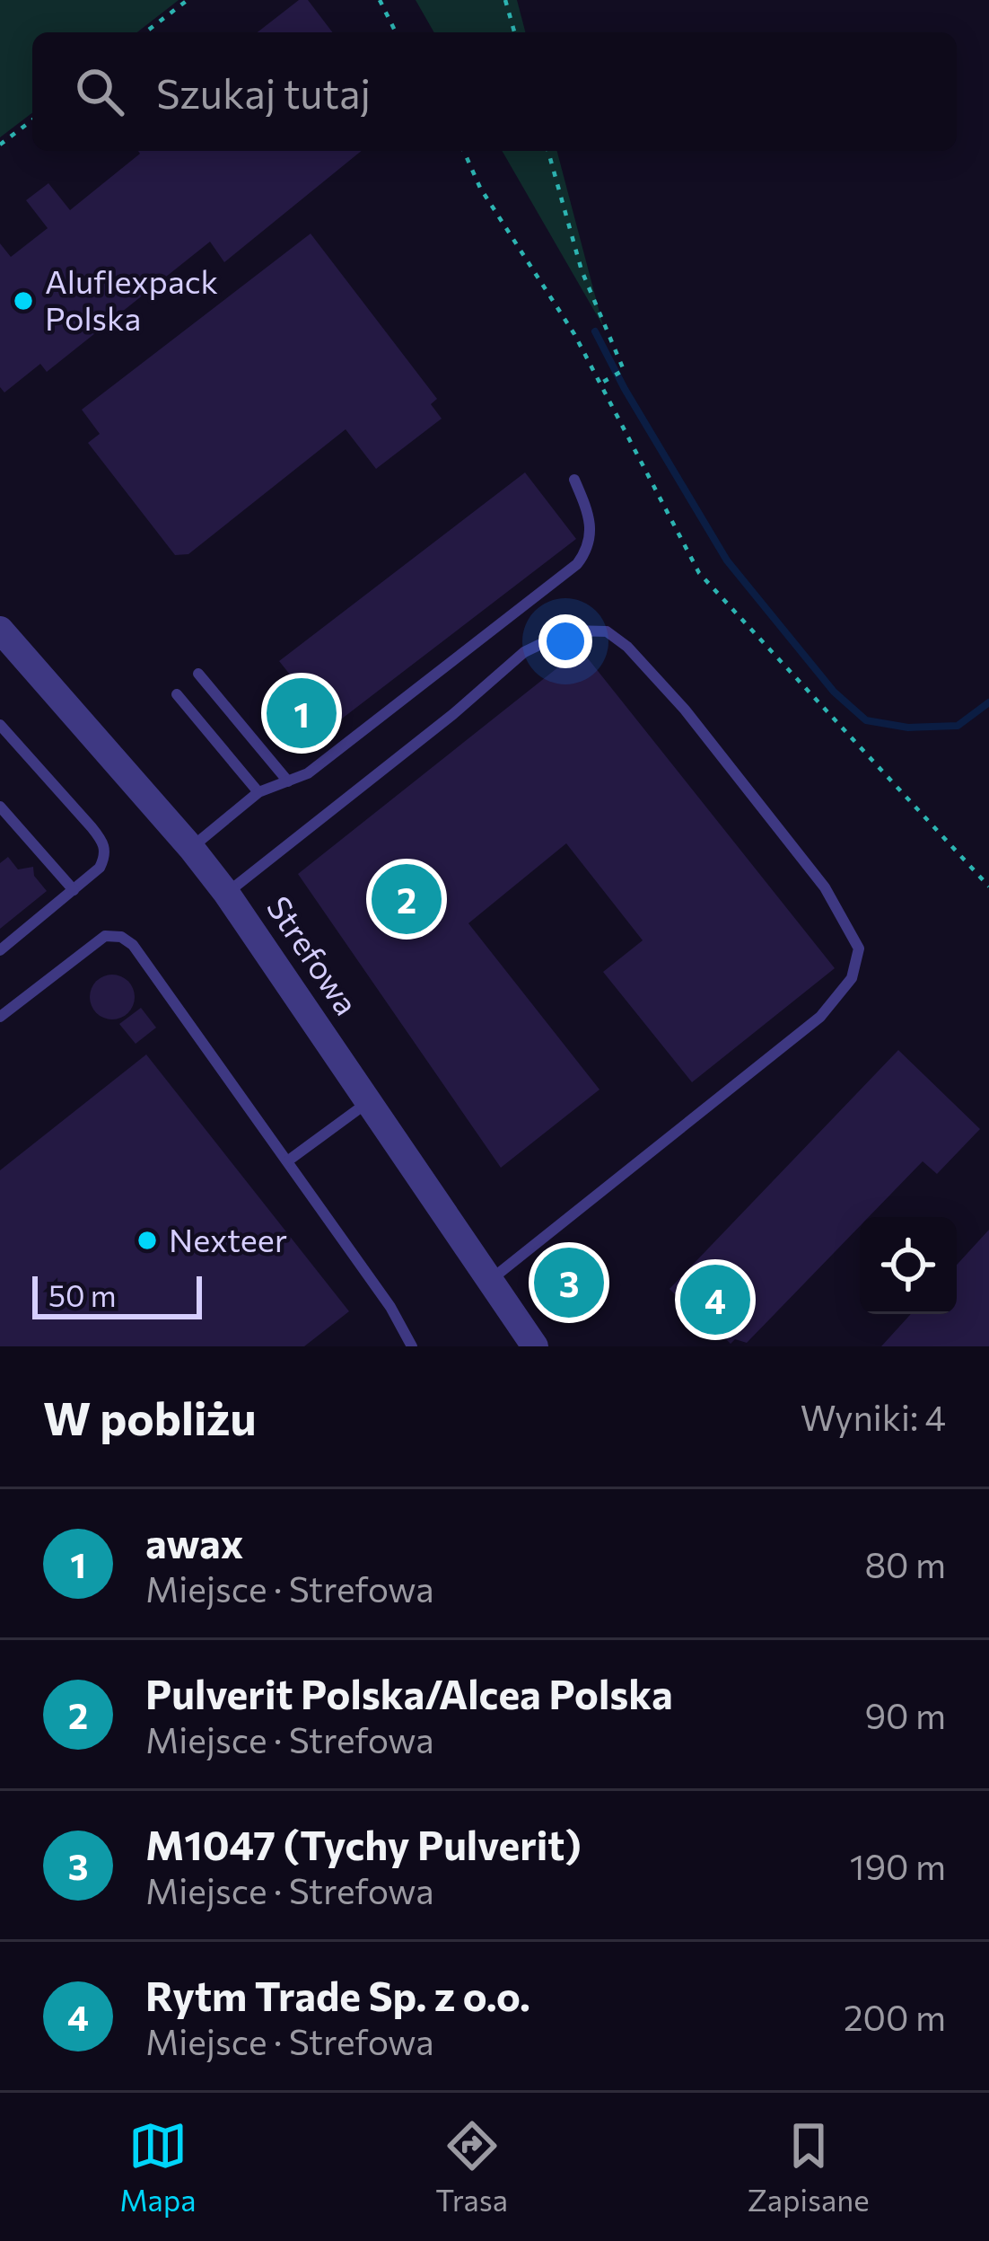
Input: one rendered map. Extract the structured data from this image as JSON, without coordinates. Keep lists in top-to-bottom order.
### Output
{
  "streets": {
    "street": ["Strefowa"]
  },
  "places": ["Aluflexpack Polska", "Nexteer"],
  "scale_bar": "50 m",
  "page": {
    "search": "Szukaj tutaj",
    "pins": [
      "1",
      "2",
      "3",
      "4"
    ],
    "scale": "50 m",
    "heading": ["W pobliżu", "Wyniki: 4"],
    "list": [
      {
        "mark": "1",
        "name": "awax",
        "note": "Miejsce · Strefowa",
        "value": "80 m"
      },
      {
        "mark": "2",
        "name": "Pulverit Polska/Alcea Polska",
        "note": "Miejsce · Strefowa",
        "value": "90 m"
      },
      {
        "mark": "3",
        "name": "M1047 (Tychy Pulverit)",
        "note": "Miejsce · Strefowa",
        "value": "190 m"
      },
      {
        "mark": "4",
        "name": "Rytm Trade Sp. z o.o.",
        "note": "Miejsce · Strefowa",
        "value": "200 m"
      }
    ],
    "nav": ["Mapa", "Trasa", "Zapisane"]
  }
}
